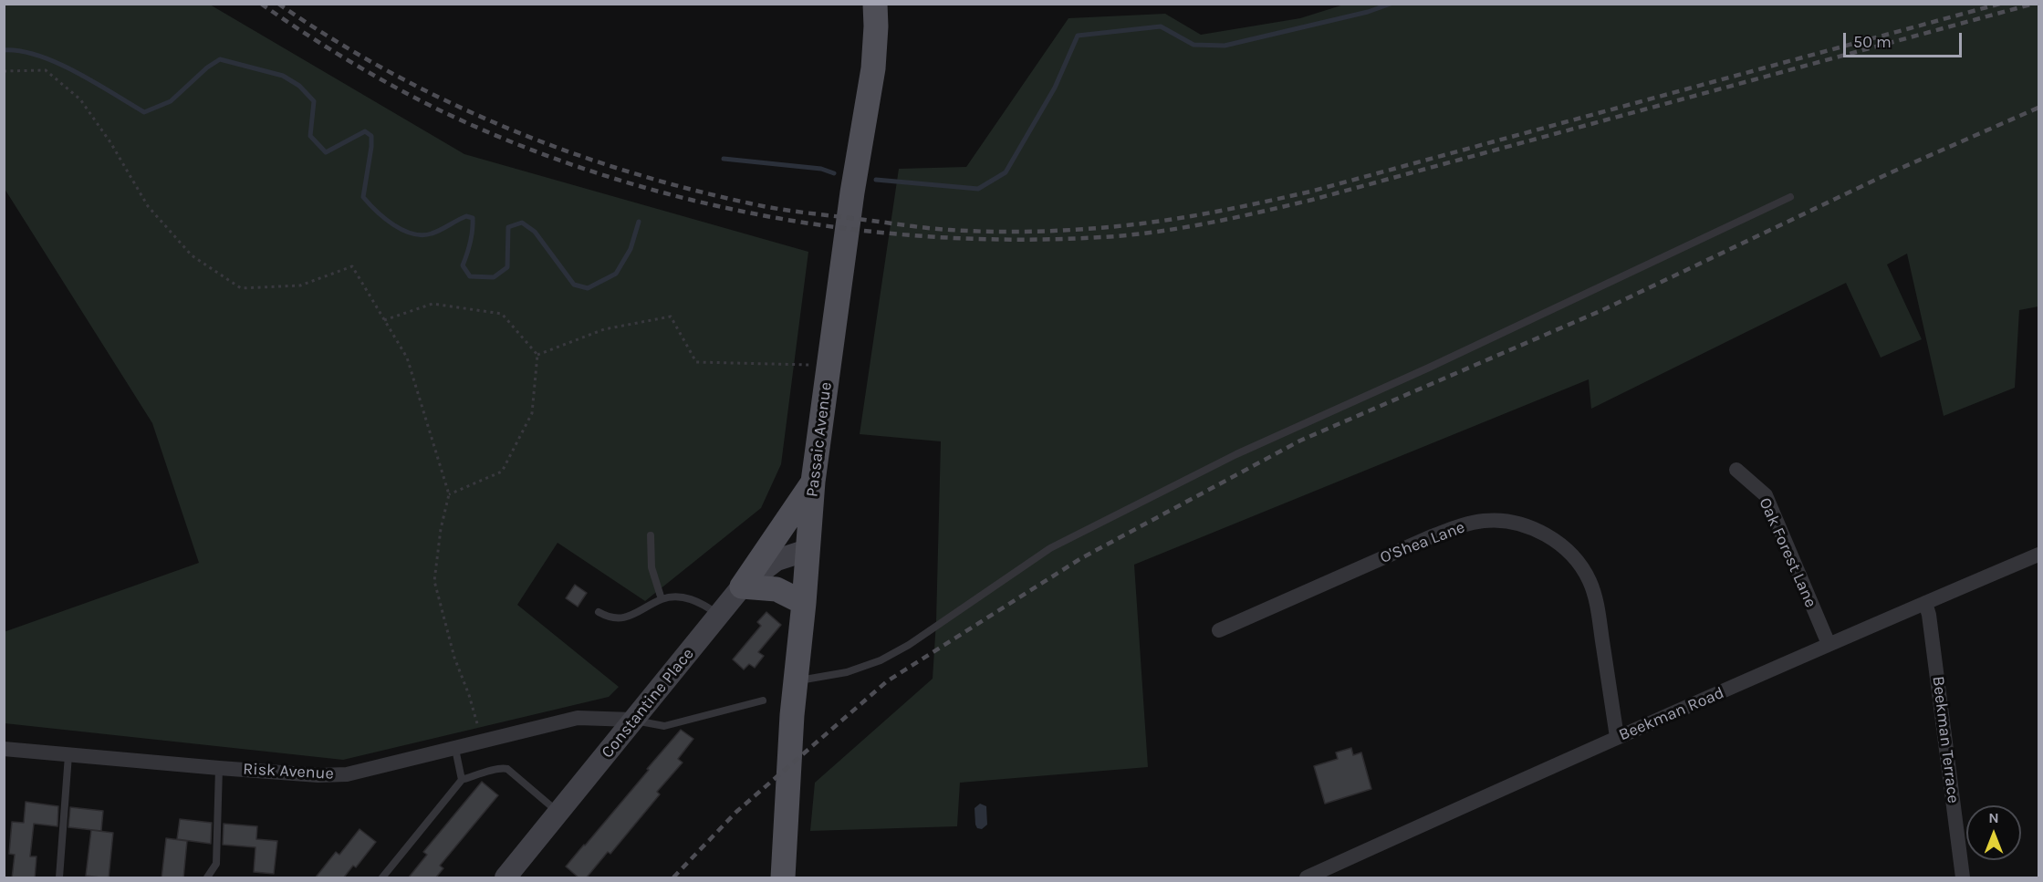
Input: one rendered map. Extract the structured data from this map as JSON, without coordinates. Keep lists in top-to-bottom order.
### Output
{
  "streets": {
    "main road": ["Passaic Avenue"],
    "street": [
      "O'Shea Lane",
      "Oak Forest Lane",
      "Constantine Place",
      "Beekman Road",
      "Beekman Terrace",
      "Risk Avenue"
    ]
  },
  "crossings": [
    ["Passaic Avenue", "Constantine Place"],
    ["O'Shea Lane", "Beekman Road"],
    ["Oak Forest Lane", "Beekman Road"],
    ["Constantine Place", "Risk Avenue"],
    ["Beekman Road", "Beekman Terrace"]
  ],
  "scale_bar": "50 m",
  "north": "top"
}
